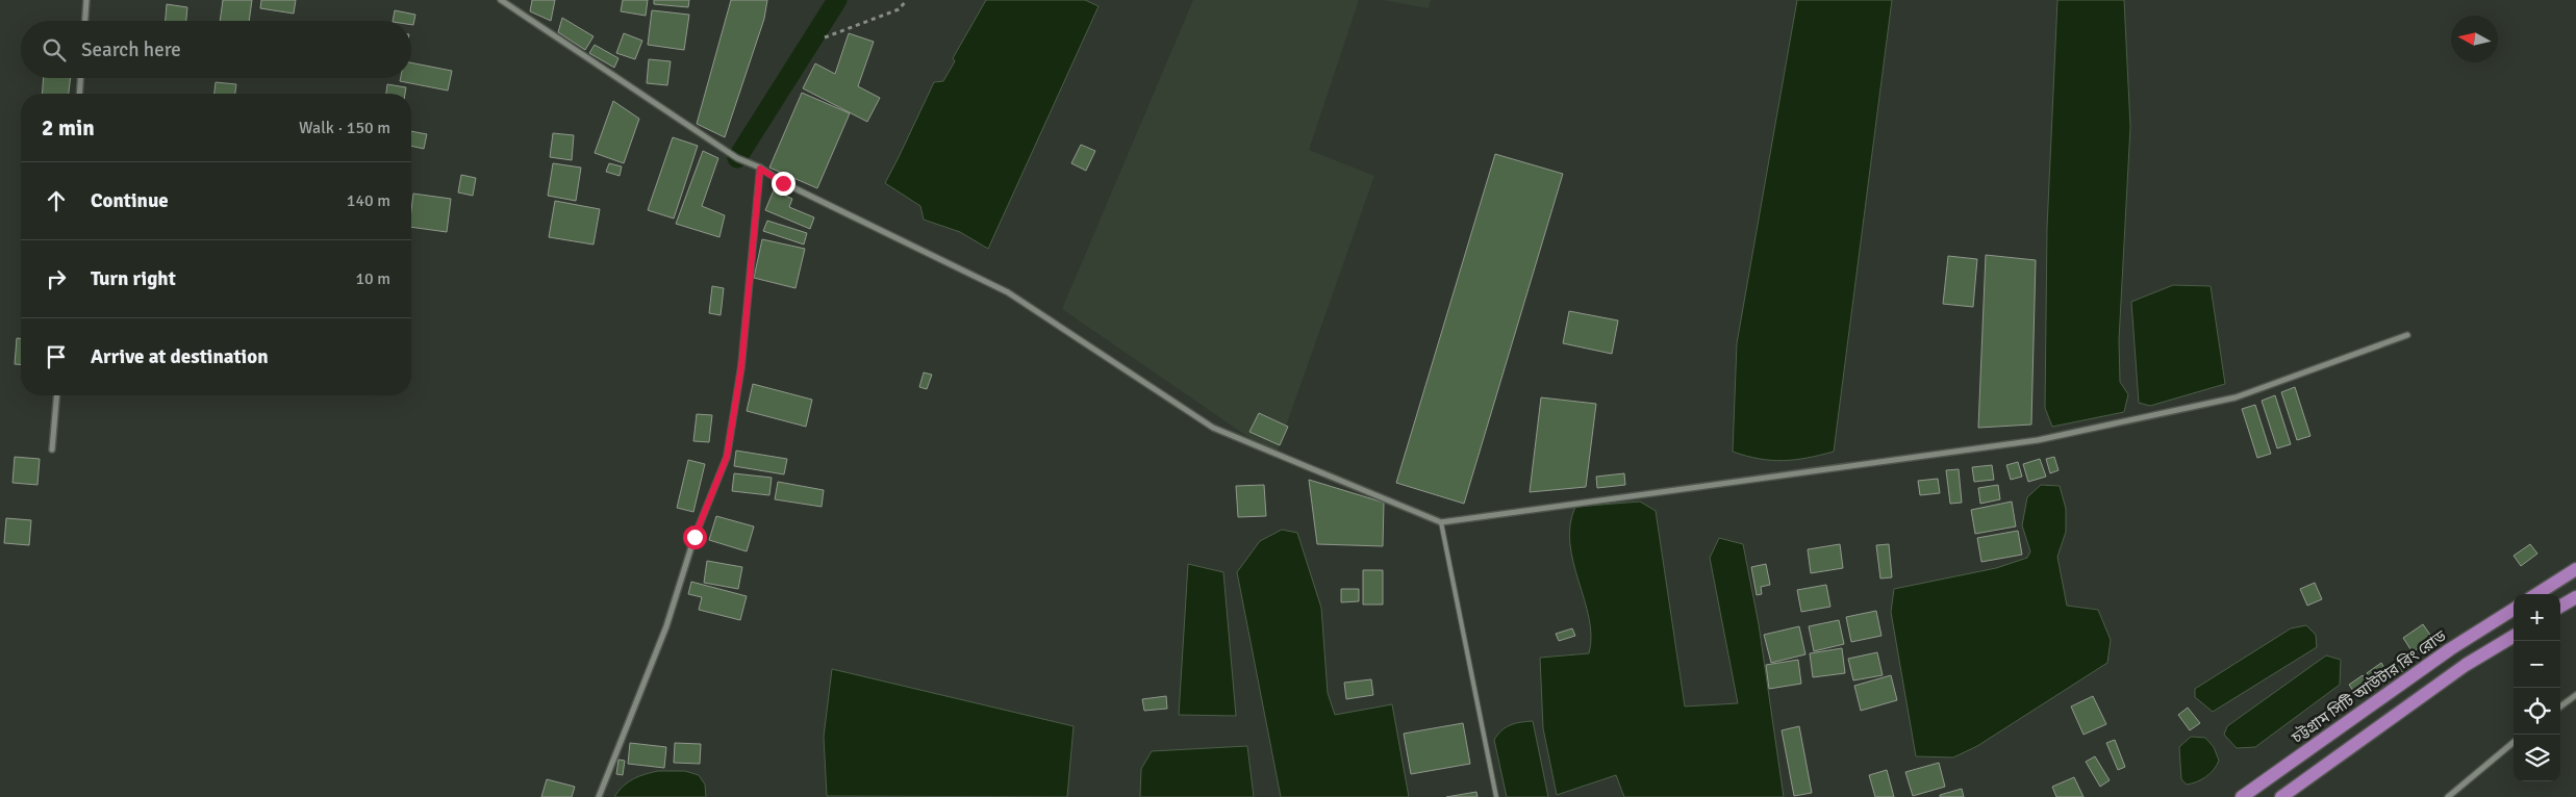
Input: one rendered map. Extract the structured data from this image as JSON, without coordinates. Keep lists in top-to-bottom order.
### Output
{
  "streets": {
    "main road": ["চট্টগ্রাম সিটি আউটার রিং রোড"]
  },
  "north": "left",
  "page": {
    "search": "Search here",
    "heading": ["2 min", "Walk · 150 m"],
    "list": [
      ["Continue", "140 m"],
      ["Turn right", "10 m"],
      "Arrive at destination"
    ],
    "map_buttons": ["+", "−"]
  }
}
